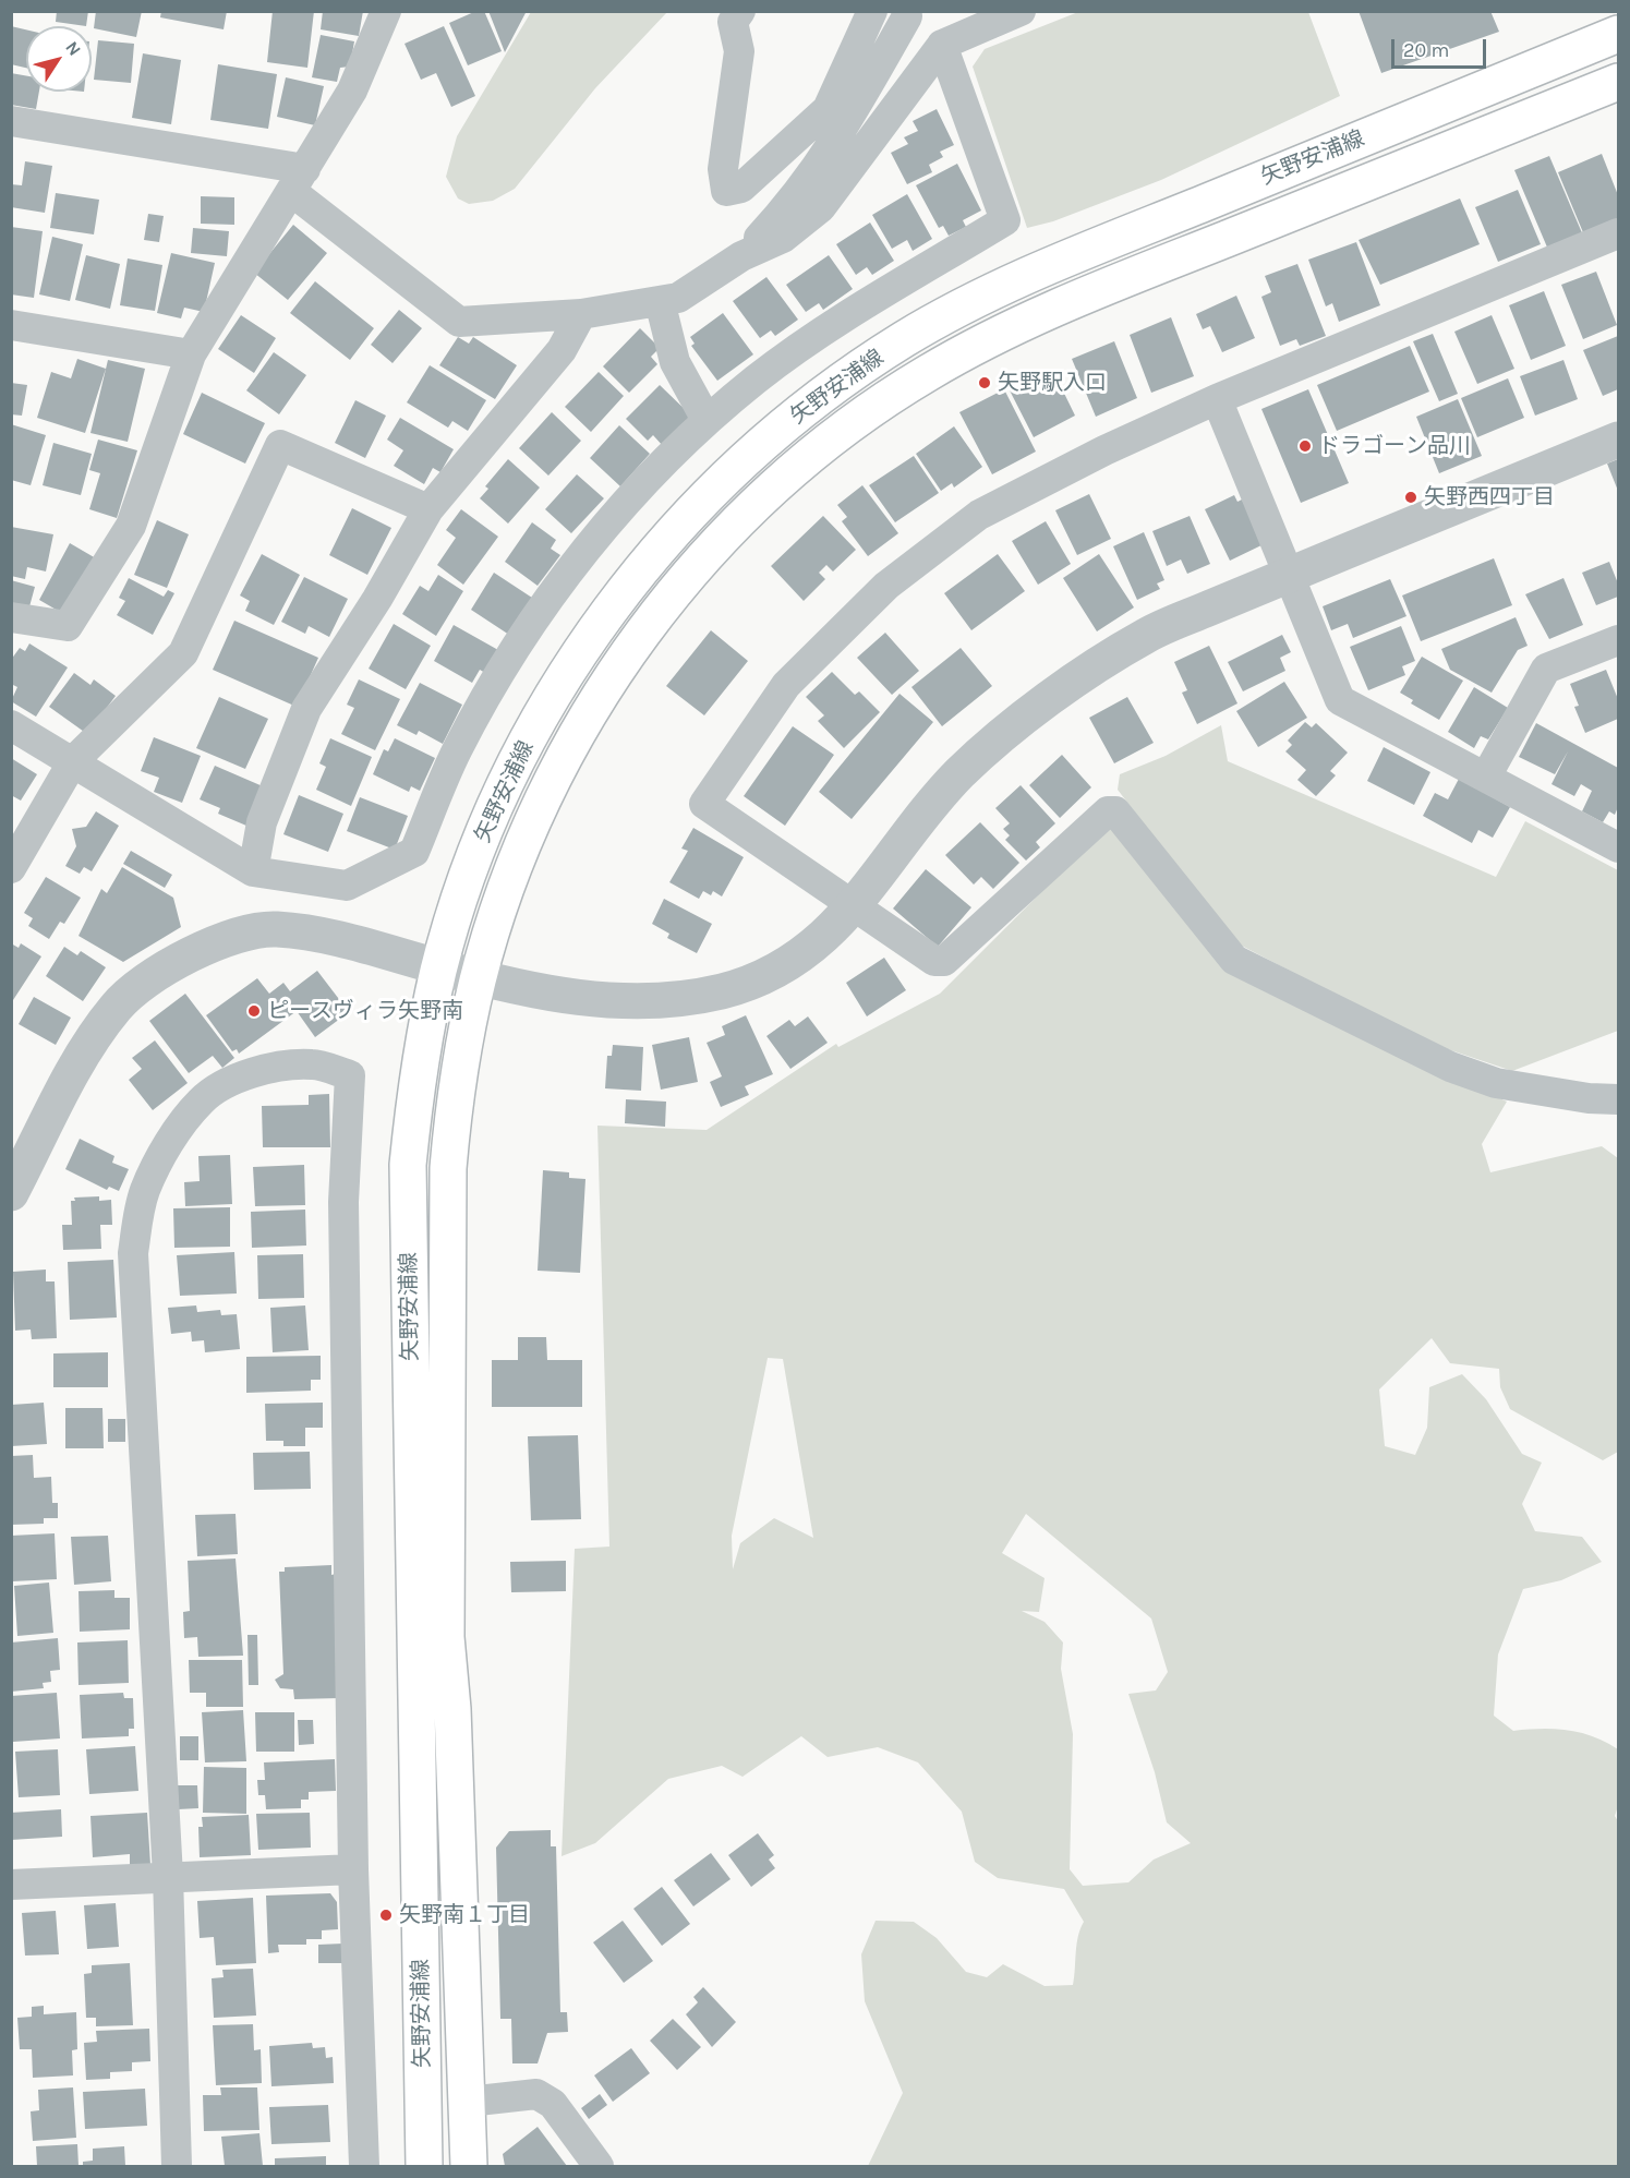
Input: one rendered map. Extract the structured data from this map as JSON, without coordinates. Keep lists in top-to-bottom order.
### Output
{
  "streets": {
    "main road": ["矢野安浦線"]
  },
  "places": [
    "矢野駅入口",
    "ドラゴーン品川",
    "矢野西四丁目",
    "ピースヴィラ矢野南",
    "矢野南１丁目"
  ],
  "scale_bar": "20 m",
  "north": "top right"
}
